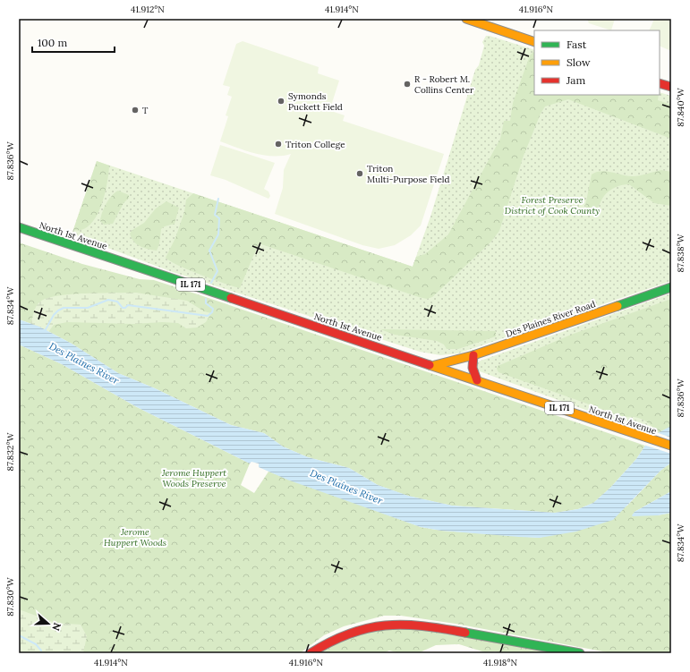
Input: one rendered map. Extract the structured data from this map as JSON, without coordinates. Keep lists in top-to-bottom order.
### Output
{
  "streets": {
    "main road": ["North 1st Avenue", "IL 171", "Des Plaines River Road"]
  },
  "crossings": [
    ["North 1st Avenue", "Des Plaines River Road"]
  ],
  "water": ["Des Plaines River"],
  "parks": ["Forest Preserve District of Cook County", "Jerome Huppert Woods Preserve", "Jerome Huppert Woods"],
  "places": [
    "R - Robert M. Collins Center",
    "Symonds Puckett Field",
    "T",
    "Triton College",
    "Triton Multi-Purpose Field"
  ],
  "legend": ["Fast", "Slow", "Jam"],
  "scale_bar": "100 m",
  "north": "right",
  "coordinates": [
    "41.912°N",
    "41.914°N",
    "41.916°N",
    "87.840°W",
    "87.836°W",
    "87.838°W",
    "87.834°W",
    "87.832°W",
    "87.830°W",
    "41.918°N"
  ]
}
